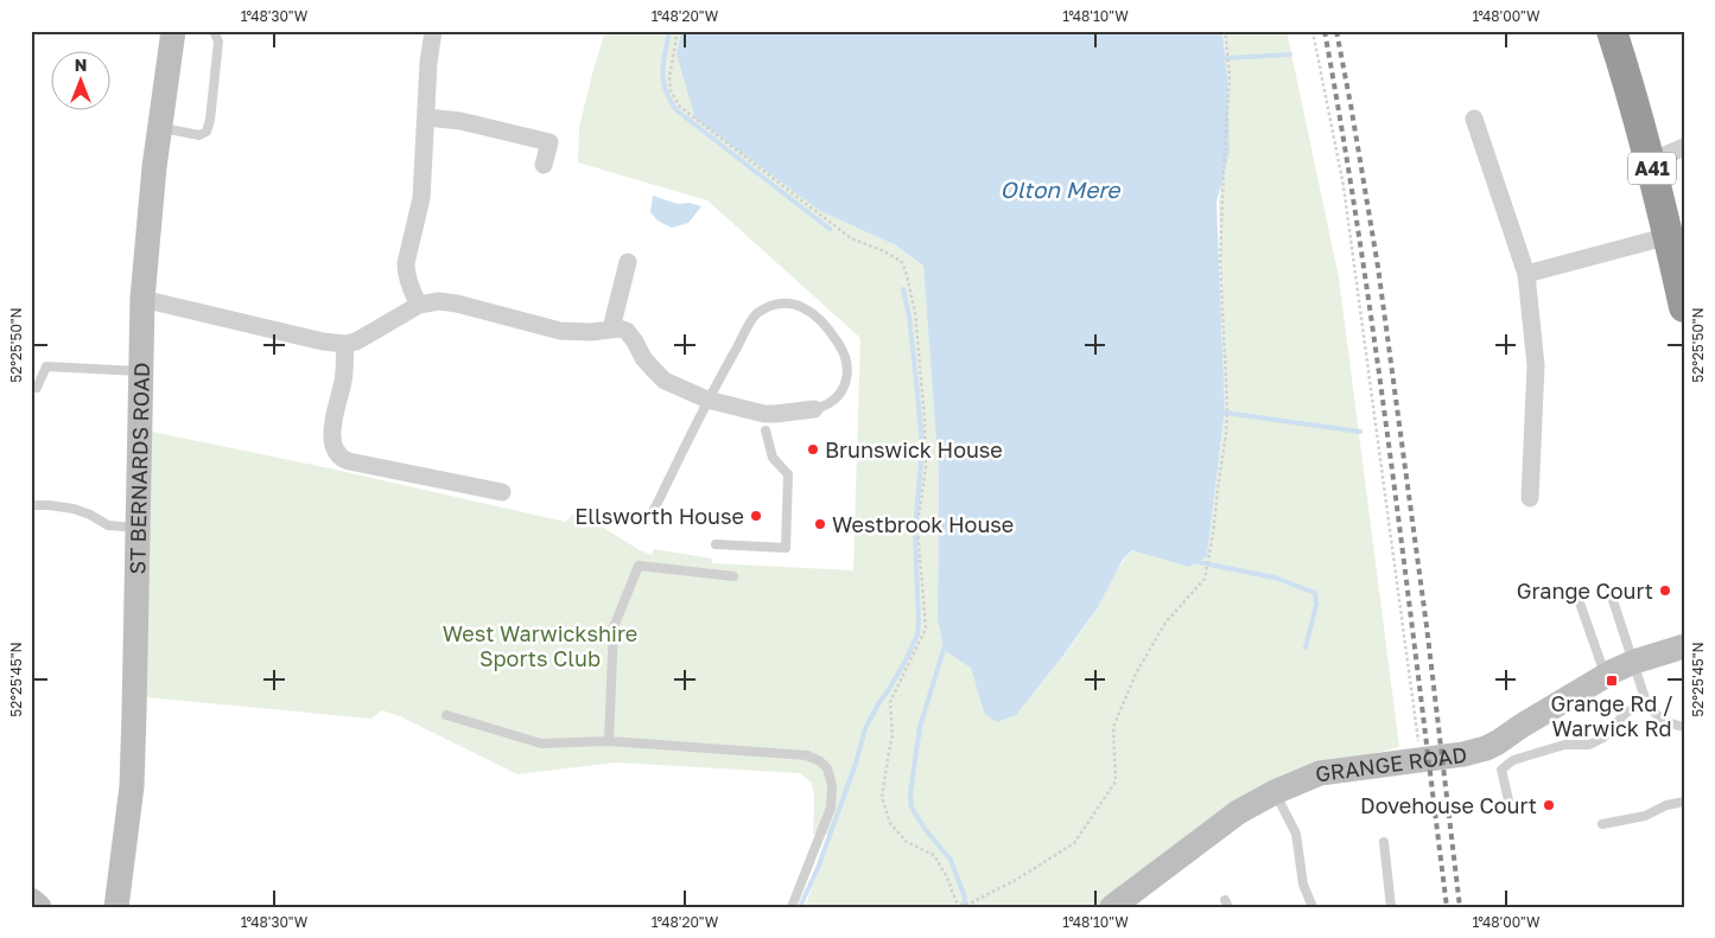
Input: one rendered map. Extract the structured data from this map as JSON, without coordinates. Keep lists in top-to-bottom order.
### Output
{
  "streets": {
    "highway": ["A41"],
    "street": ["ST BERNARDS ROAD", "GRANGE ROAD"]
  },
  "water": ["Olton Mere"],
  "parks": ["West Warwickshire Sports Club"],
  "places": {
    "other": [
      "Brunswick House",
      "Ellsworth House",
      "Westbrook House",
      "Grange Court",
      "Dovehouse Court"
    ],
    "transit": ["Grange Rd / Warwick Rd"]
  },
  "north": "top",
  "coordinates": [
    "1°48'30\"W",
    "1°48'20\"W",
    "1°48'10\"W",
    "1°48'00\"W",
    "52°25'50\"N",
    "52°25'45\"N"
  ]
}
